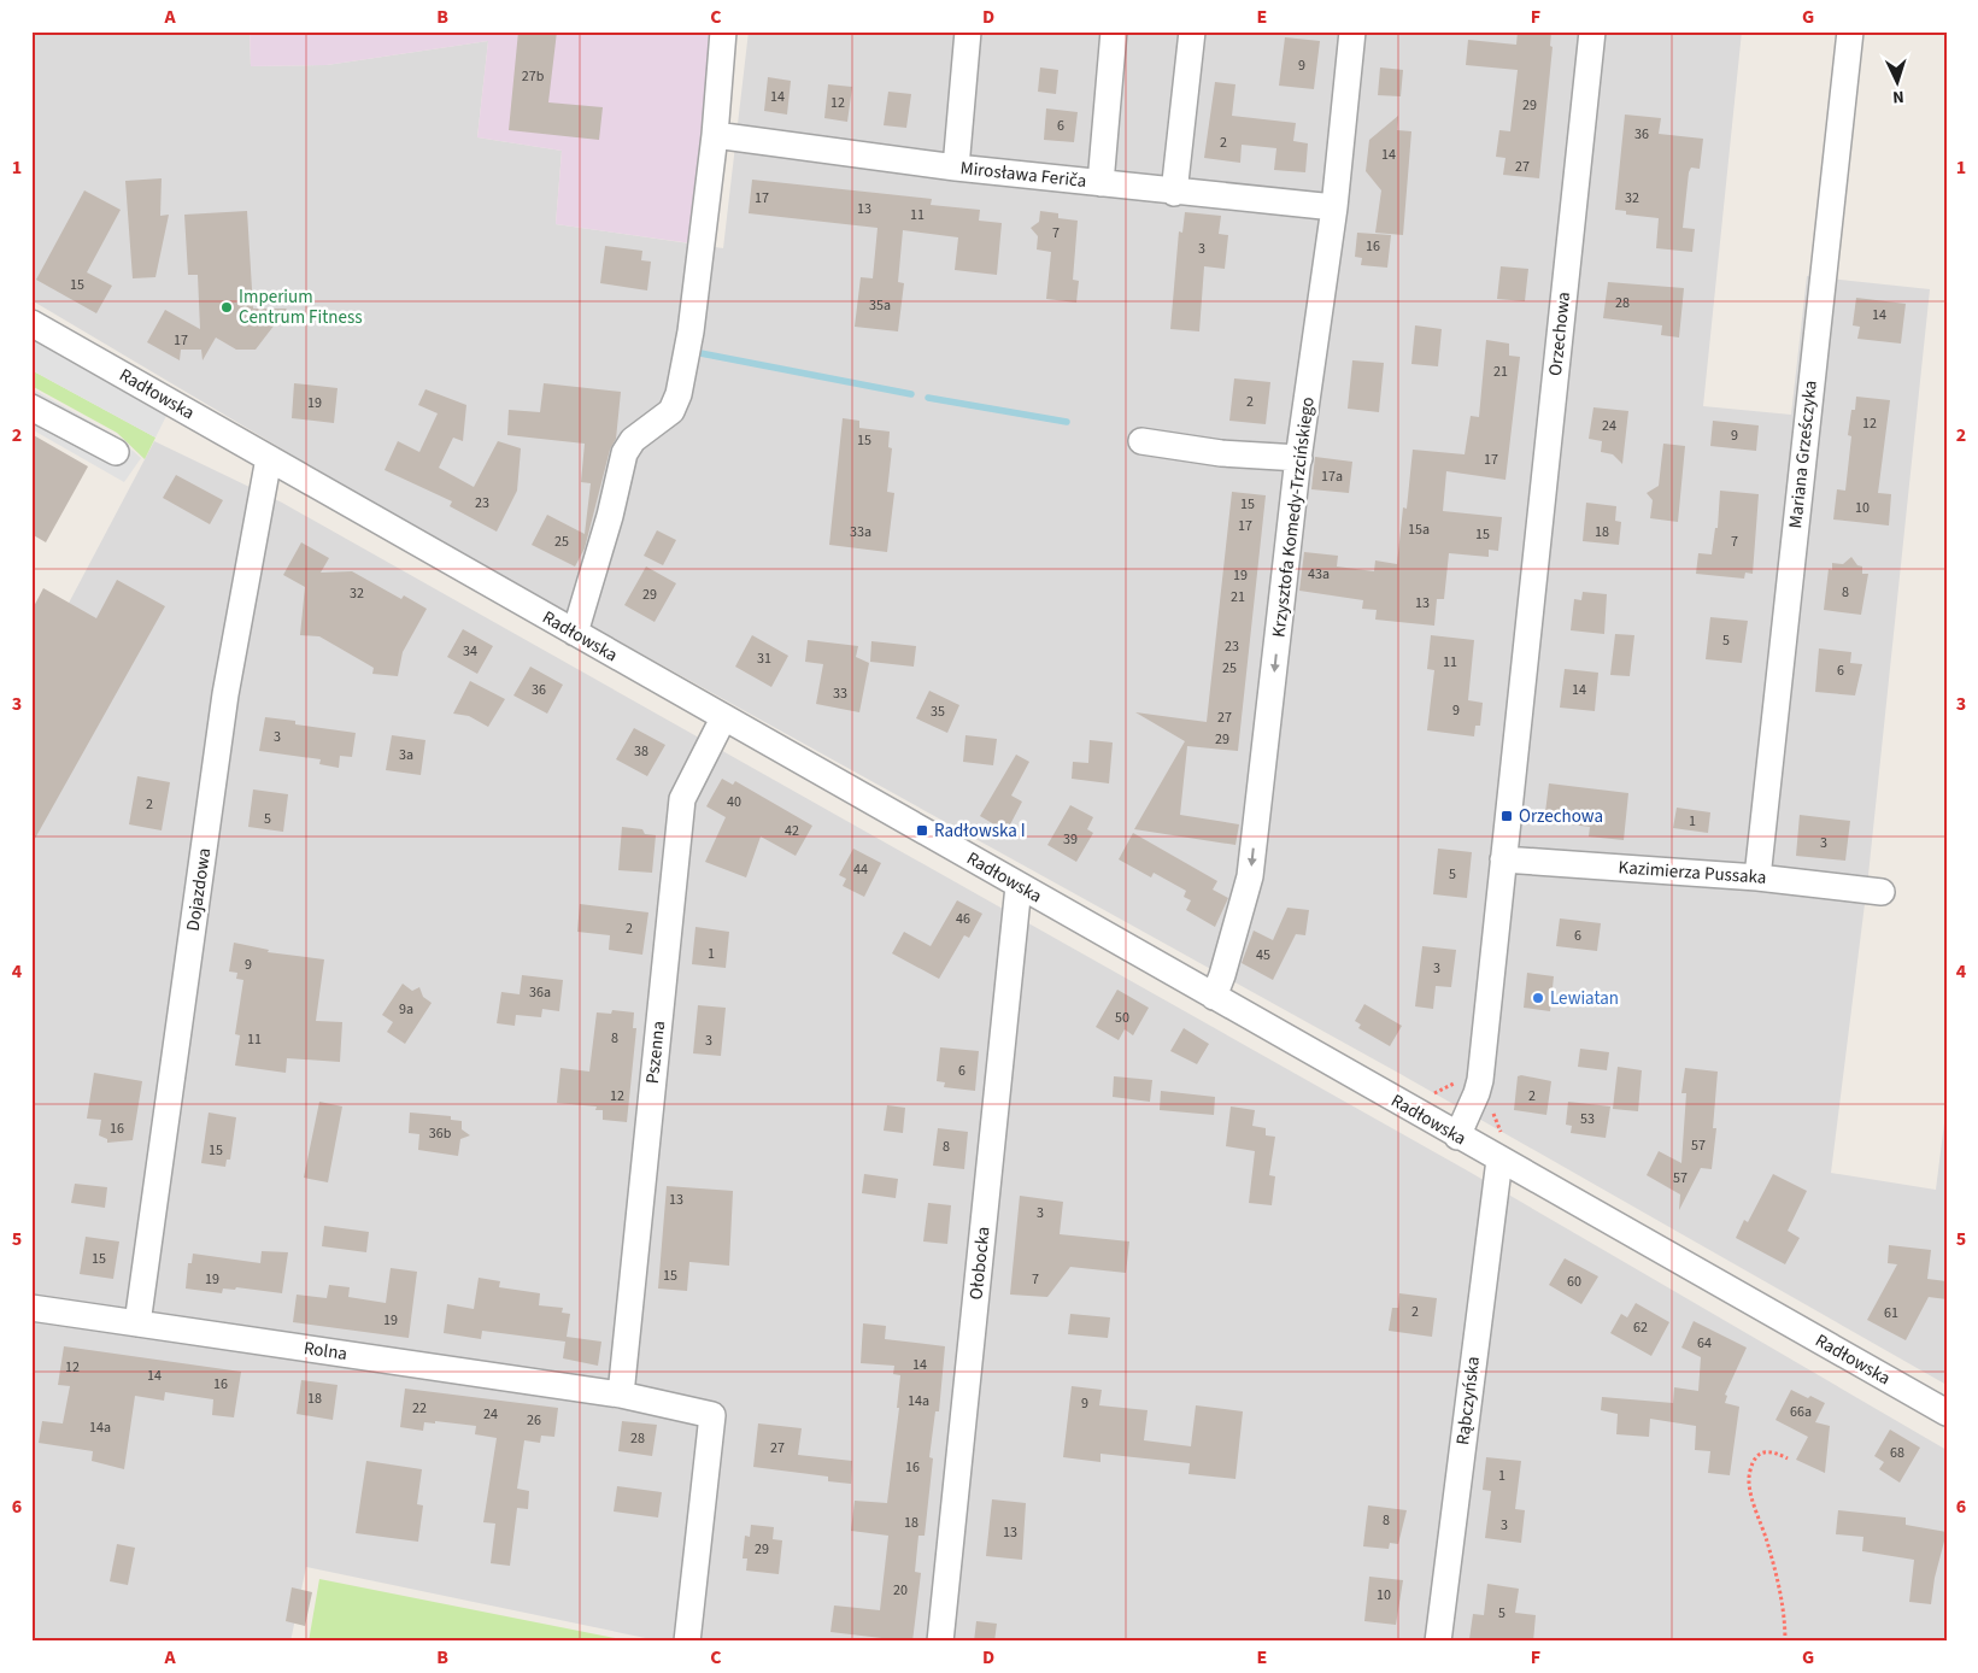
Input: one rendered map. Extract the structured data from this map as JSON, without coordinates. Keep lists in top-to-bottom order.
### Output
{
  "streets": {
    "street": [
      "Mirosława Feriča",
      "Orzechowa",
      "Radłowska",
      "Mariana Grześczyka",
      "Krzysztofa Komedy-Trzcińskiego",
      "Kazimierza Pussaka",
      "Dojazdowa",
      "Pszenna",
      "Ołobocka",
      "Rolna",
      "Rąbczyńska"
    ]
  },
  "crossings": [
    ["Mirosława Feriča", "Krzysztofa Komedy-Trzcińskiego"],
    ["Orzechowa", "Radłowska"],
    ["Orzechowa", "Kazimierza Pussaka"],
    ["Radłowska", "Krzysztofa Komedy-Trzcińskiego"],
    ["Radłowska", "Dojazdowa"],
    ["Radłowska", "Pszenna"],
    ["Radłowska", "Ołobocka"],
    ["Radłowska", "Rąbczyńska"],
    ["Mariana Grześczyka", "Kazimierza Pussaka"],
    ["Dojazdowa", "Rolna"],
    ["Pszenna", "Rolna"]
  ],
  "one_way": ["Krzysztofa Komedy-Trzcińskiego"],
  "places": {
    "other": ["Imperium Centrum Fitness", "Lewiatan"],
    "transit": ["Orzechowa", "Radłowska I"]
  },
  "house_numbers": [
    "9",
    "27b",
    "14",
    "12",
    "29",
    "6",
    "36",
    "2",
    "14",
    "27",
    "17",
    "32",
    "13",
    "11",
    "7",
    "16",
    "3",
    "15",
    "28",
    "35a",
    "14",
    "17",
    "21",
    "2",
    "19",
    "12",
    "24",
    "9",
    "15",
    "17",
    "17a",
    "23",
    "15",
    "10",
    "17",
    "15a",
    "33a",
    "18",
    "15",
    "25",
    "7",
    "43a",
    "19",
    "8",
    "32",
    "29",
    "21",
    "13",
    "5",
    "23",
    "34",
    "31",
    "11",
    "25",
    "6",
    "36",
    "14",
    "33",
    "9",
    "35",
    "27",
    "3",
    "29",
    "38",
    "3a",
    "40",
    "2",
    "5",
    "1",
    "42",
    "39",
    "3",
    "44",
    "5",
    "46",
    "2",
    "6",
    "1",
    "45",
    "9",
    "3",
    "36a",
    "9a",
    "50",
    "8",
    "11",
    "3",
    "6",
    "12",
    "2",
    "53",
    "16",
    "36b",
    "57",
    "8",
    "15",
    "57",
    "13",
    "3",
    "15",
    "15",
    "19",
    "7",
    "60",
    "2",
    "61",
    "19",
    "62",
    "64",
    "14",
    "12",
    "14",
    "16",
    "18",
    "14a",
    "9",
    "22",
    "66a",
    "24",
    "26",
    "14a",
    "28",
    "27",
    "68",
    "16",
    "1",
    "8",
    "18",
    "3",
    "13",
    "29",
    "20",
    "10",
    "5"
  ],
  "north": "bottom",
  "grid": {
    "columns": [
      "A",
      "B",
      "C",
      "D",
      "E",
      "F",
      "G"
    ],
    "rows": [
      "1",
      "2",
      "3",
      "4",
      "5",
      "6"
    ]
  }
}
